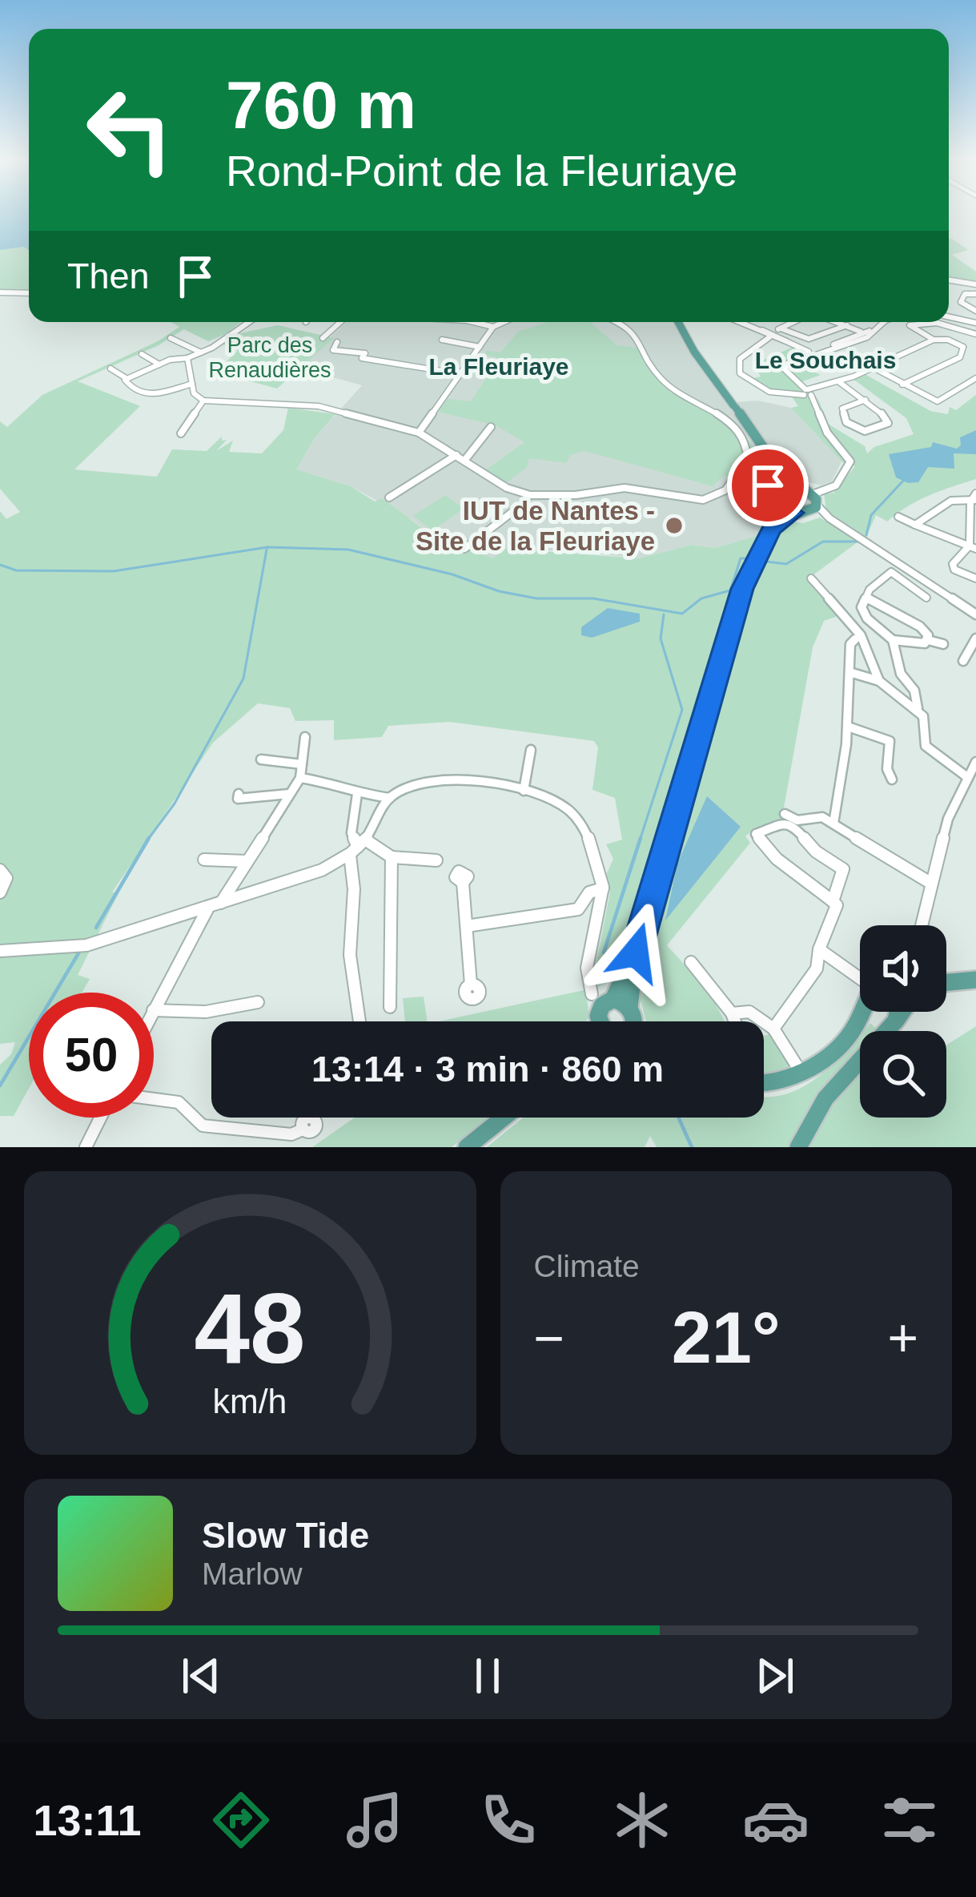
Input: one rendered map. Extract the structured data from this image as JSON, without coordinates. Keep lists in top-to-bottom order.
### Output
{
  "districts": ["Le Souchais", "La Fleuriaye"],
  "parks": ["Parc des Renaudières"],
  "places": ["IUT de Nantes - Site de la Fleuriaye"],
  "page": {
    "turn": ["760 m", "Rond-Point de la Fleuriaye"],
    "then": "Then",
    "limit": "50",
    "trip": "13:14 · 3 min · 860 m",
    "tile": "Climate",
    "heat": ["−", "21°", "+"],
    "song": ["Slow Tide", "Marlow"],
    "tabs": "13:11",
    "gauge": ["48", "km/h"]
  }
}
